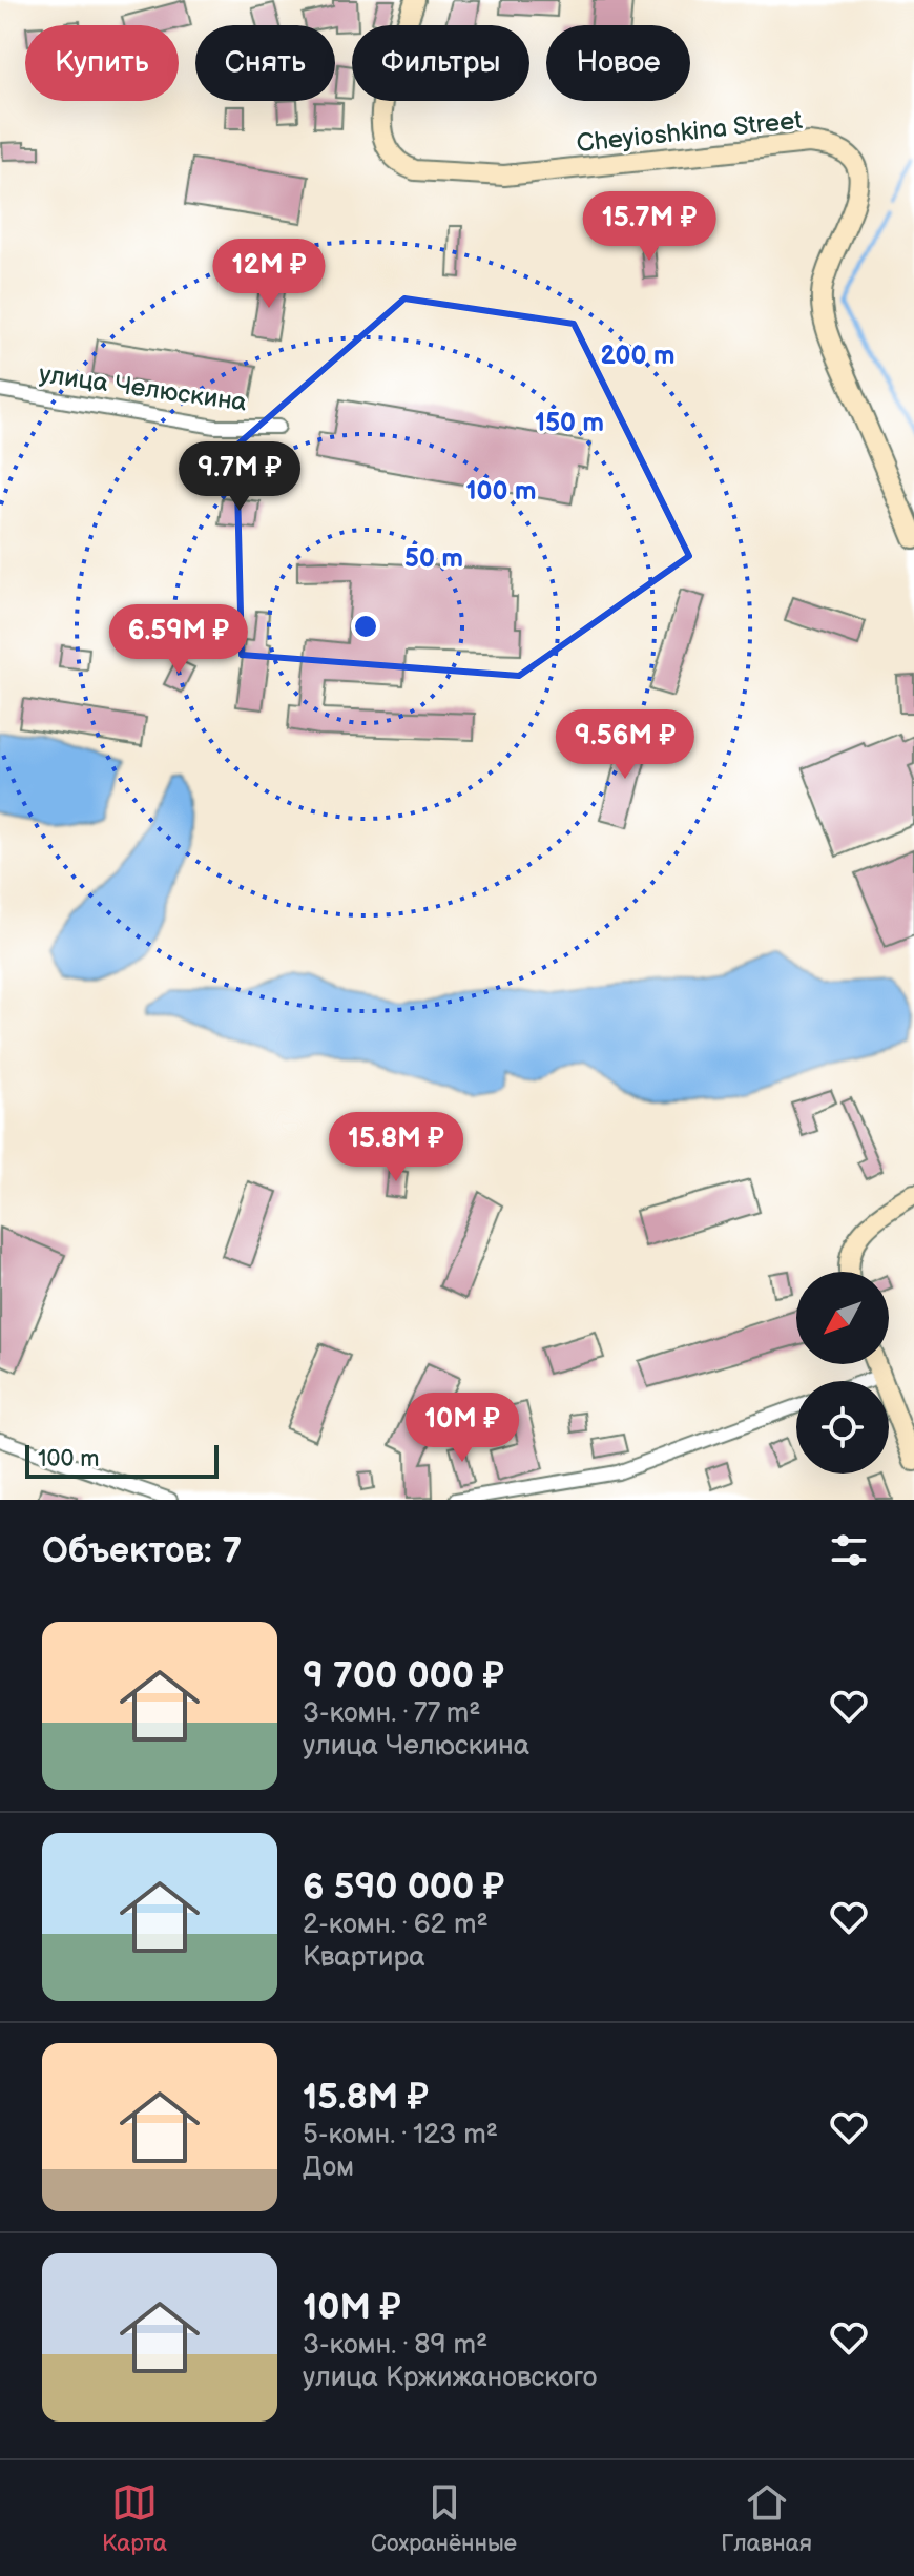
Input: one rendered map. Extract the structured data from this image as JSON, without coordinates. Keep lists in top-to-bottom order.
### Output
{
  "streets": {
    "street": ["Cheyioshkina Street", "улица Челюскина"]
  },
  "scale_bar": "100 m",
  "north": "bottom left",
  "page": {
    "chip": [
      "Купить",
      "Снять",
      "Фильтры",
      "Новое"
    ],
    "price": [
      "15.7M ₽",
      "12M ₽",
      "9.7M ₽",
      "6.59M ₽",
      "9.56M ₽",
      "15.8M ₽",
      "10M ₽"
    ],
    "scale": "100 m",
    "heading": "Объектов: 7",
    "list": [
      {
        "name": "9 700 000 ₽",
        "note": "3-комн. · 77 m² · улица Челюскина"
      },
      {
        "name": "6 590 000 ₽",
        "note": "2-комн. · 62 m² · Квартира"
      },
      {
        "name": "15.8M ₽",
        "note": "5-комн. · 123 m² · Дом"
      },
      {
        "name": "10M ₽",
        "note": "3-комн. · 89 m² · улица Кржижановского"
      }
    ],
    "tabs": ["Карта", "Сохранённые", "Главная"]
  },
  "rings": [
    "200 m",
    "150 m",
    "100 m",
    "50 m"
  ]
}
